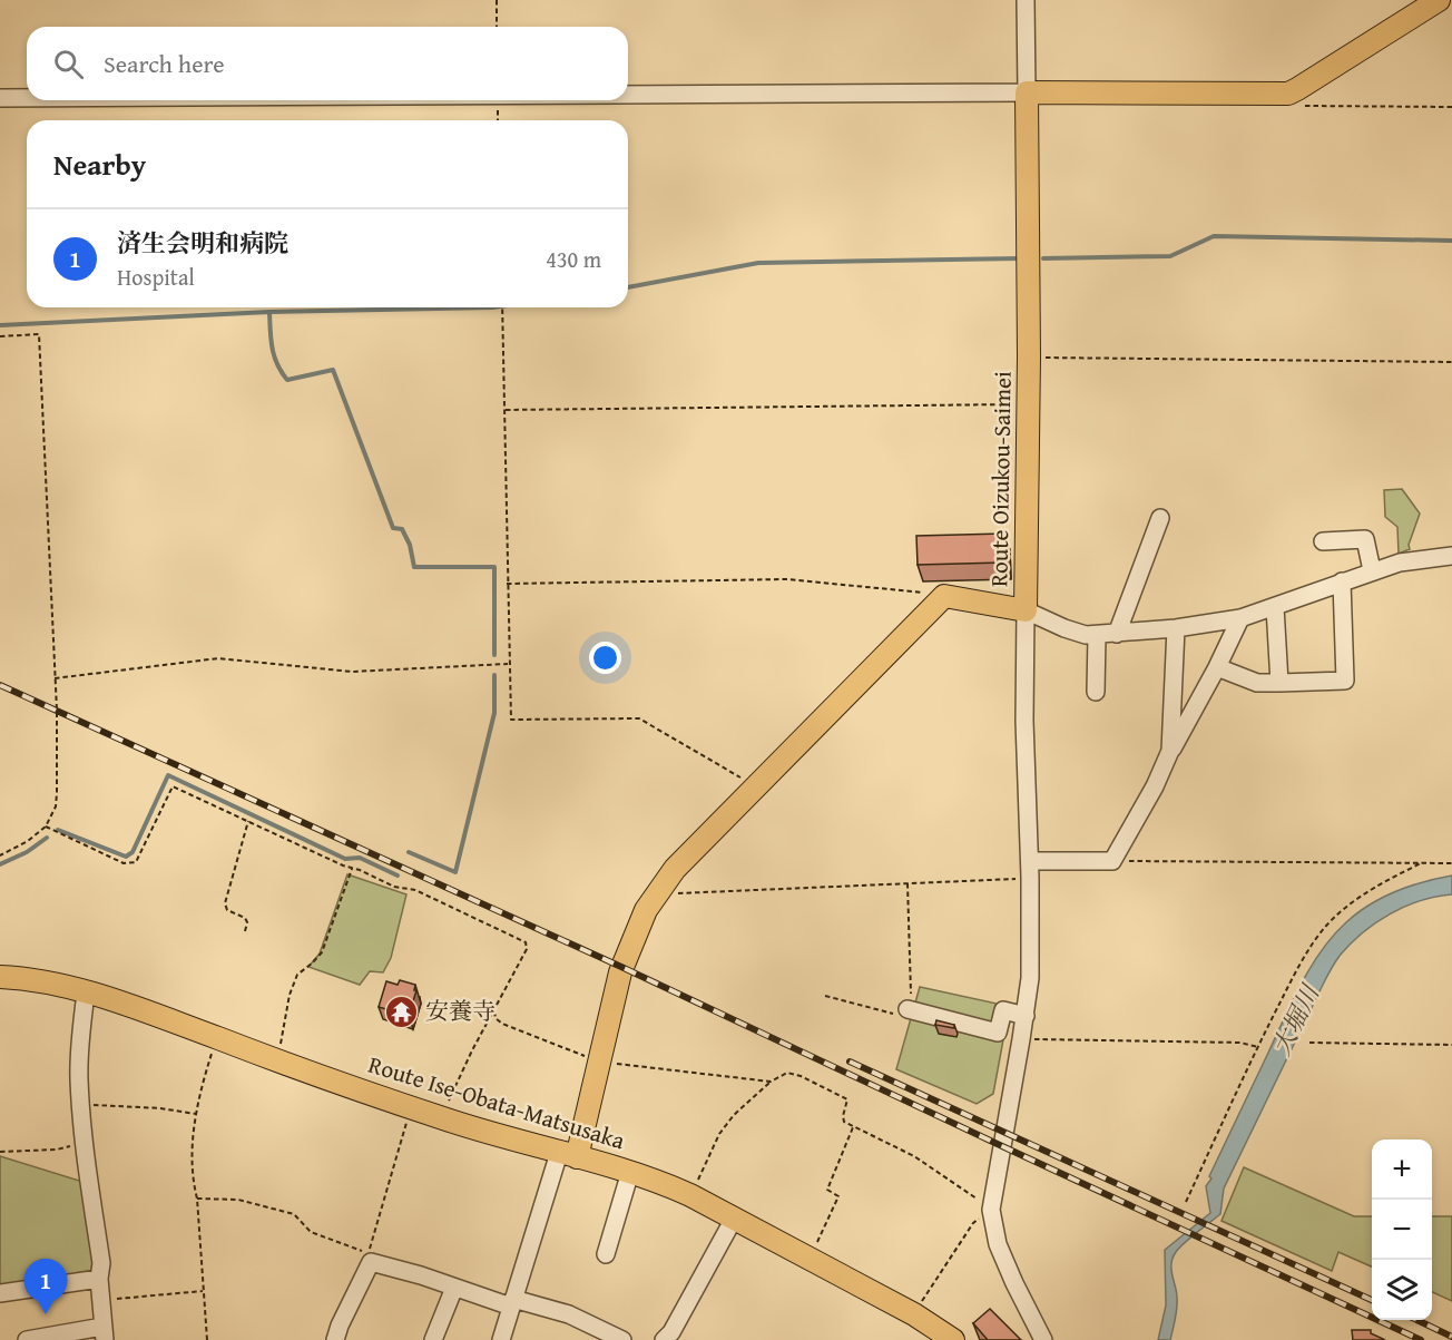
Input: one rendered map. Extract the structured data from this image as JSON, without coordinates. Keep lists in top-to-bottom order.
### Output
{
  "streets": {
    "main road": ["Route Oizukou-Saimei", "Route Ise-Obata-Matsusaka"]
  },
  "water": ["大堀川"],
  "places": {
    "temple": ["安養寺"]
  },
  "page": {
    "search": "Search here",
    "heading": "Nearby",
    "list": [
      {
        "mark": "1",
        "name": "済生会明和病院",
        "note": "Hospital",
        "value": "430 m"
      }
    ],
    "map_buttons": ["+", "−"],
    "pins": "1"
  }
}
